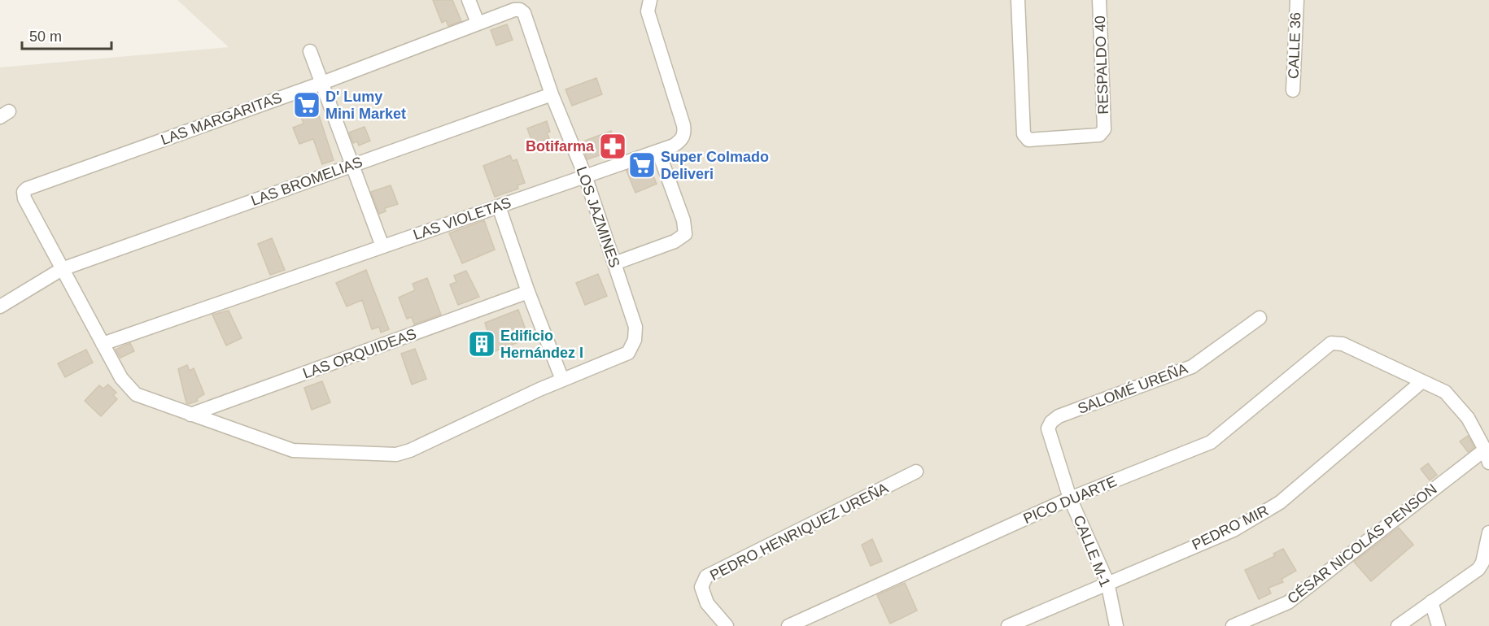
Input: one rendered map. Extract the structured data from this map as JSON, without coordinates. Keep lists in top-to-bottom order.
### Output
{
  "streets": {
    "street": [
      "CALLE 36",
      "RESPALDO 40",
      "LAS MARGARITAS",
      "LAS BROMELIAS",
      "LOS JAZMINES",
      "LAS VIOLETAS",
      "LAS ORQUIDEAS",
      "SALOMÉ UREÑA",
      "PICO DUARTE",
      "PEDRO MIR",
      "PEDRO HENRIQUEZ UREÑA",
      "CÉSAR NICOLÁS PENSON",
      "CALLE M-1"
    ]
  },
  "crossings": [
    ["LAS MARGARITAS", "LAS BROMELIAS"],
    ["LAS MARGARITAS", "LOS JAZMINES"],
    ["LAS BROMELIAS", "LOS JAZMINES"],
    ["LOS JAZMINES", "LAS VIOLETAS"],
    ["SALOMÉ UREÑA", "CALLE M-1"],
    ["PICO DUARTE", "PEDRO MIR"],
    ["PICO DUARTE", "CALLE M-1"],
    ["PEDRO MIR", "CALLE M-1"]
  ],
  "places": {
    "supermarket": ["D' Lumy Mini Market", "Super Colmado Deliveri"],
    "pharmacy": ["Botifarma"],
    "building": ["Edificio Hernández I"]
  },
  "scale_bar": "50 m"
}
